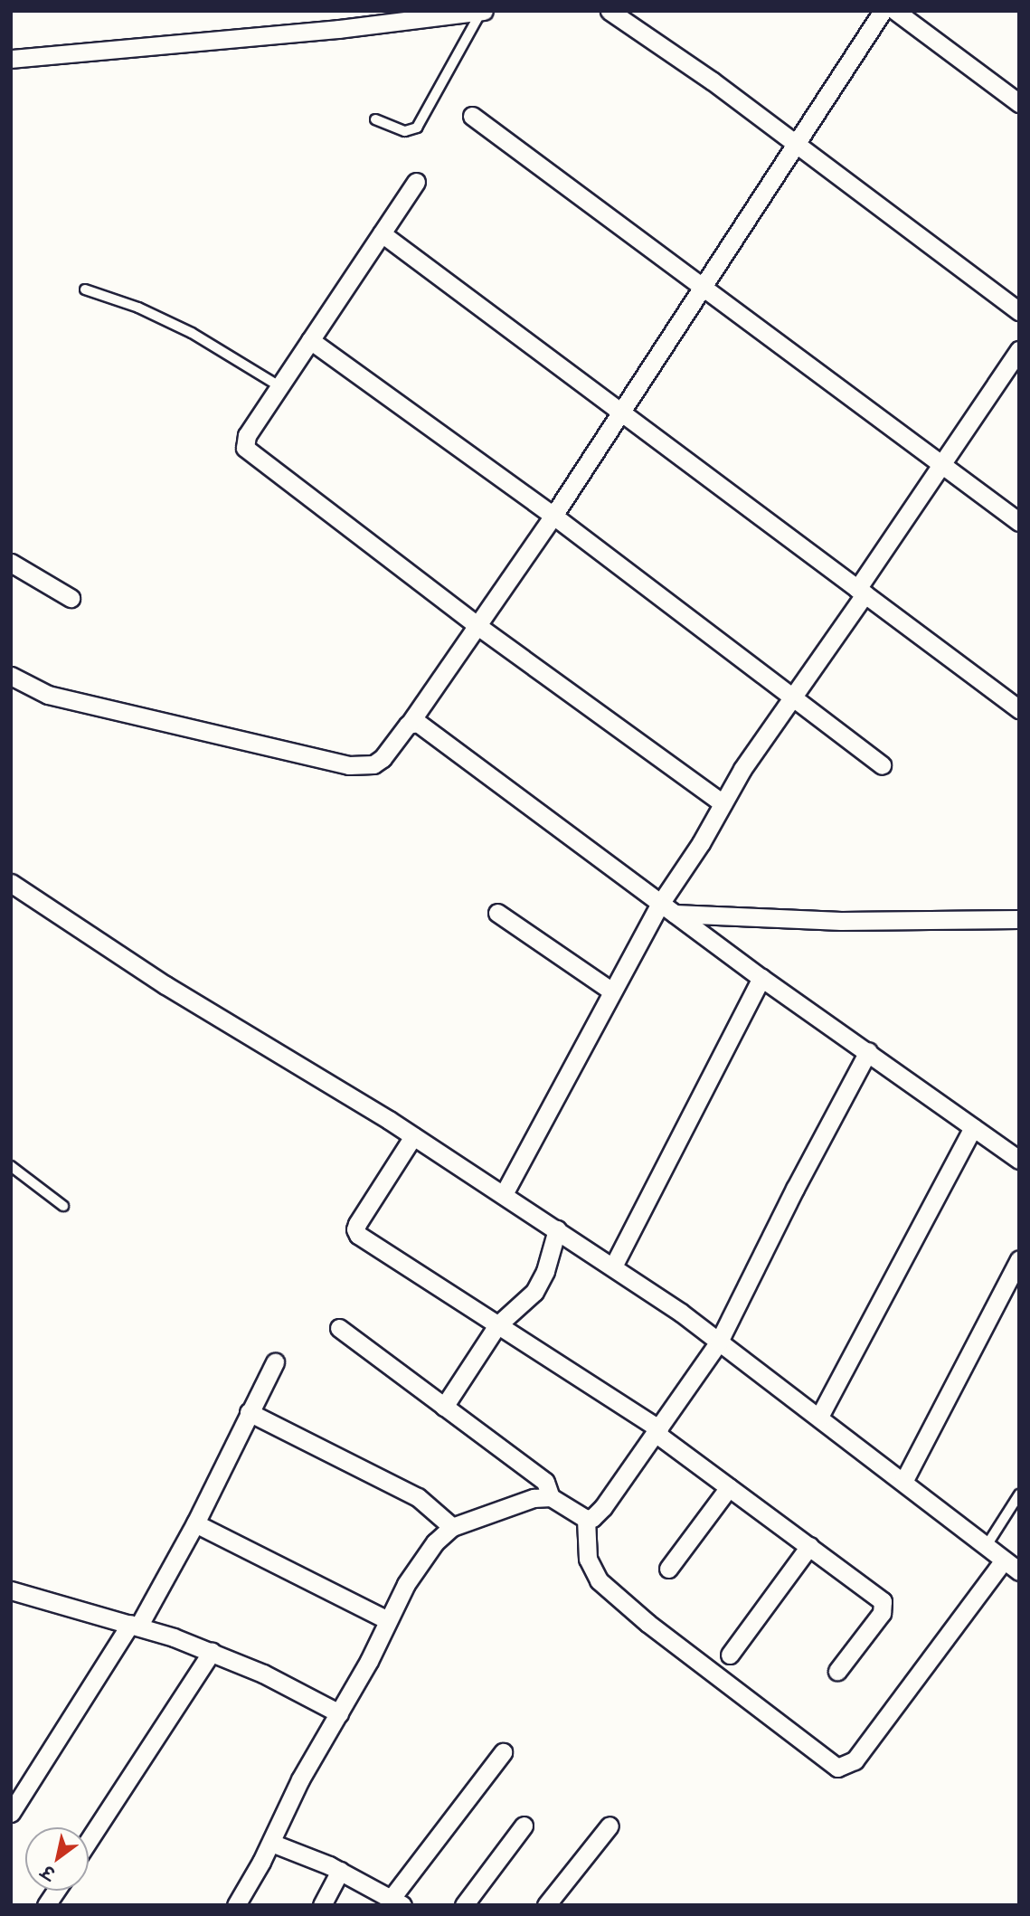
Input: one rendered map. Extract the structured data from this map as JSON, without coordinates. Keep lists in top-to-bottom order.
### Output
{
  "north": "bottom left"
}
